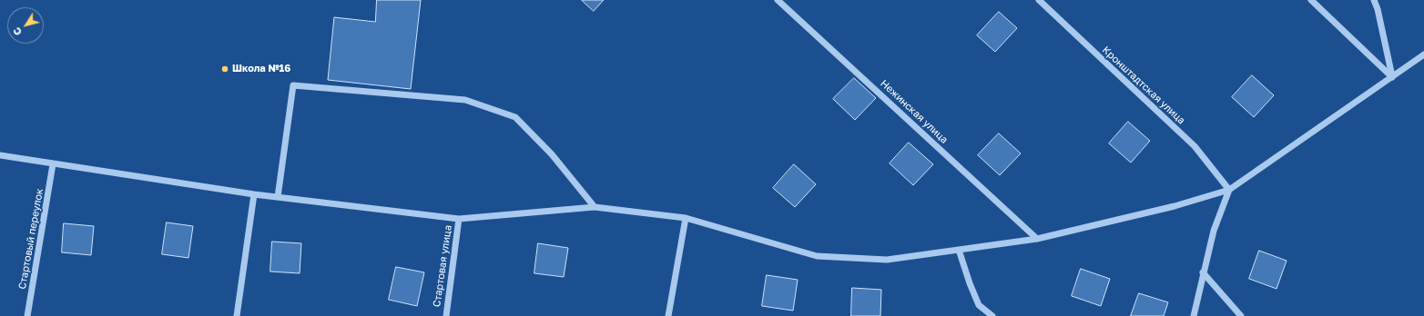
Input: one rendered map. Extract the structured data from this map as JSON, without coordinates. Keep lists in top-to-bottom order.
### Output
{
  "streets": {
    "street": [
      "Кронштадтская улица",
      "Нежинская улица",
      "Стартовый переулок",
      "Стартовая улица"
    ]
  },
  "places": ["Школа №16"],
  "north": "bottom left"
}
